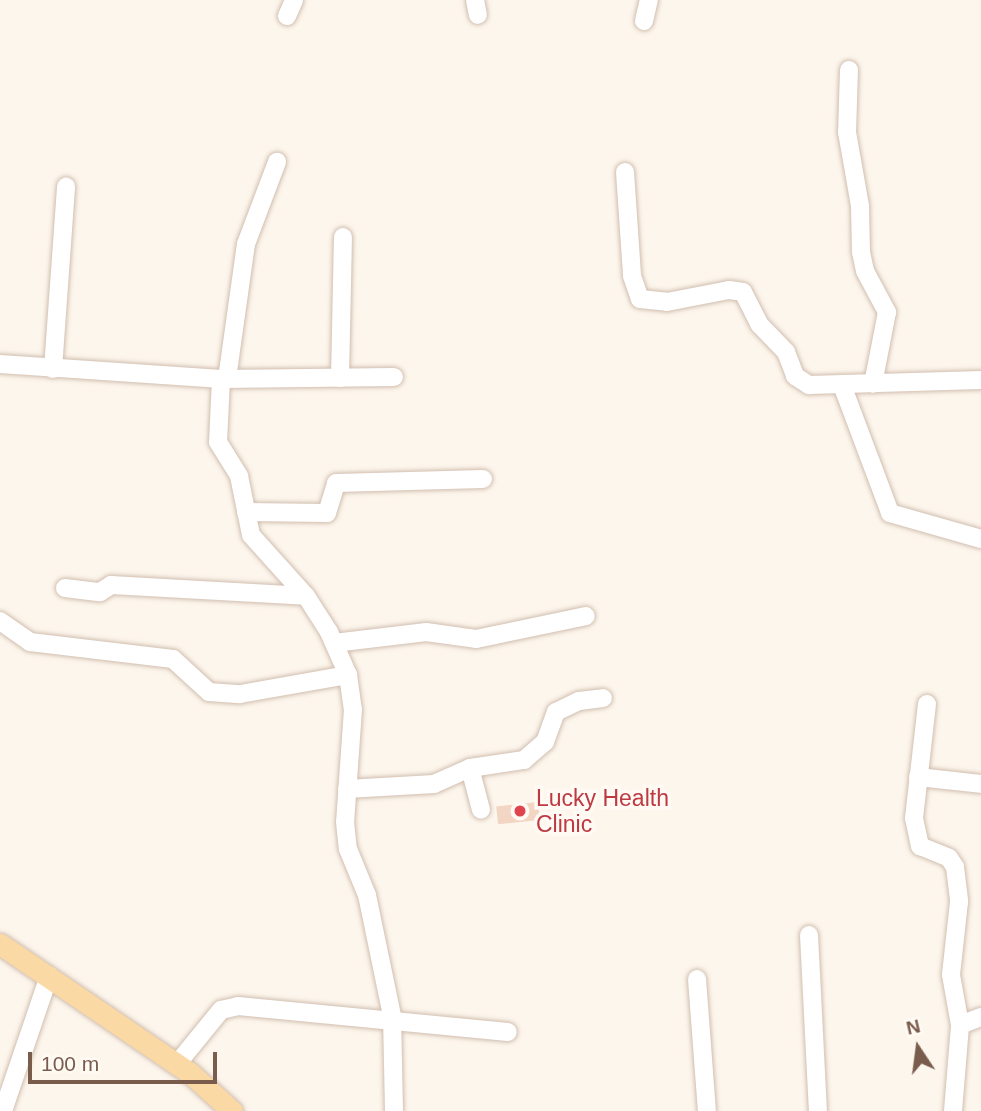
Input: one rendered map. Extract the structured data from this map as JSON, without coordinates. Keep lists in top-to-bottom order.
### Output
{
  "places": ["Lucky Health Clinic"],
  "scale_bar": "100 m",
  "north": "top"
}
